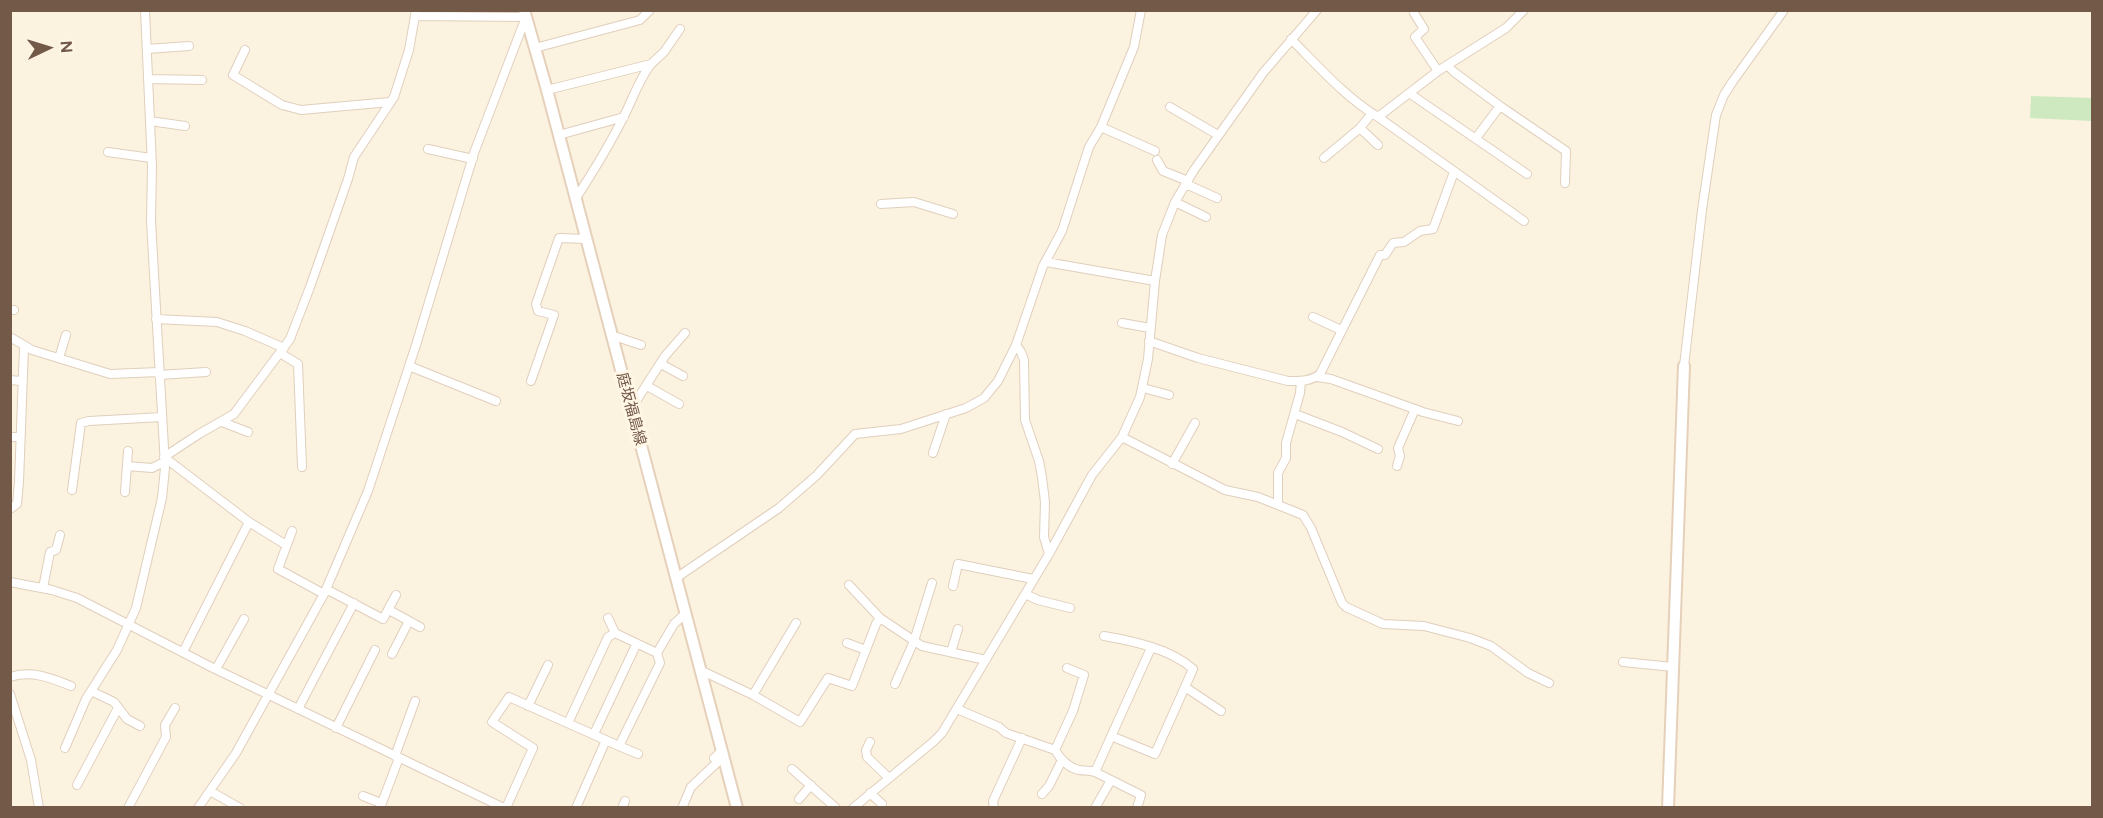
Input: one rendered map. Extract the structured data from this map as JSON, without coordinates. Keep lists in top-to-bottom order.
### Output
{
  "streets": {
    "main road": ["庭坂福島線"]
  },
  "north": "right"
}
